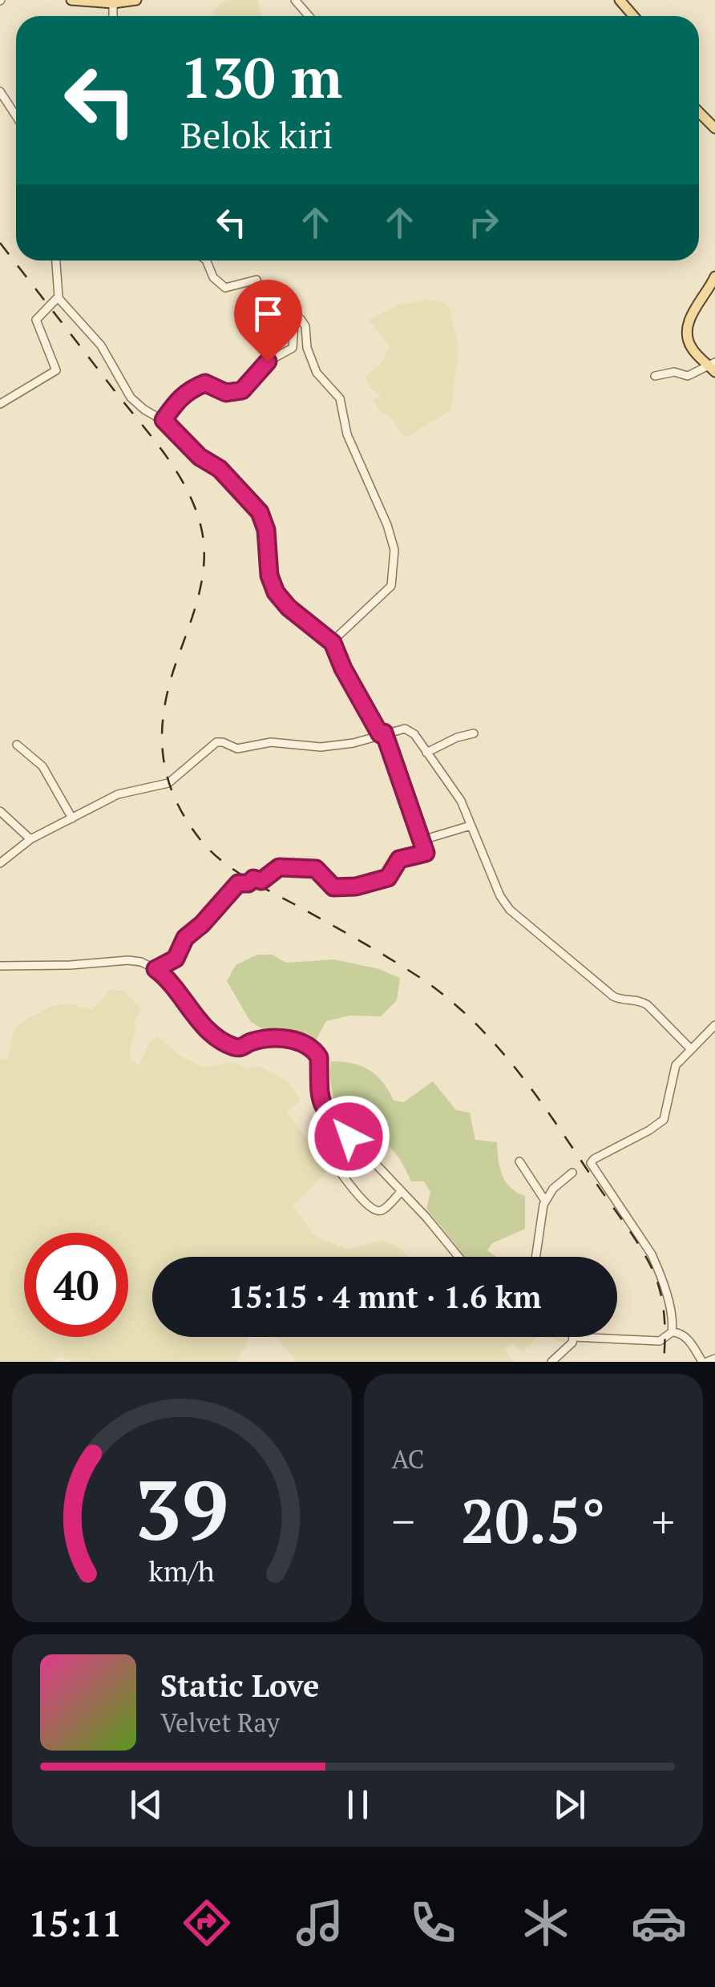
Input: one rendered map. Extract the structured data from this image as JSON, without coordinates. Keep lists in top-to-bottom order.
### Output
{
  "page": {
    "turn": ["130 m", "Belok kiri"],
    "limit": "40",
    "trip": "15:15 · 4 mnt · 1.6 km",
    "tile": "AC",
    "heat": ["−", "20.5°", "+"],
    "song": ["Static Love", "Velvet Ray"],
    "tabs": "15:11",
    "gauge": ["39", "km/h"]
  }
}
